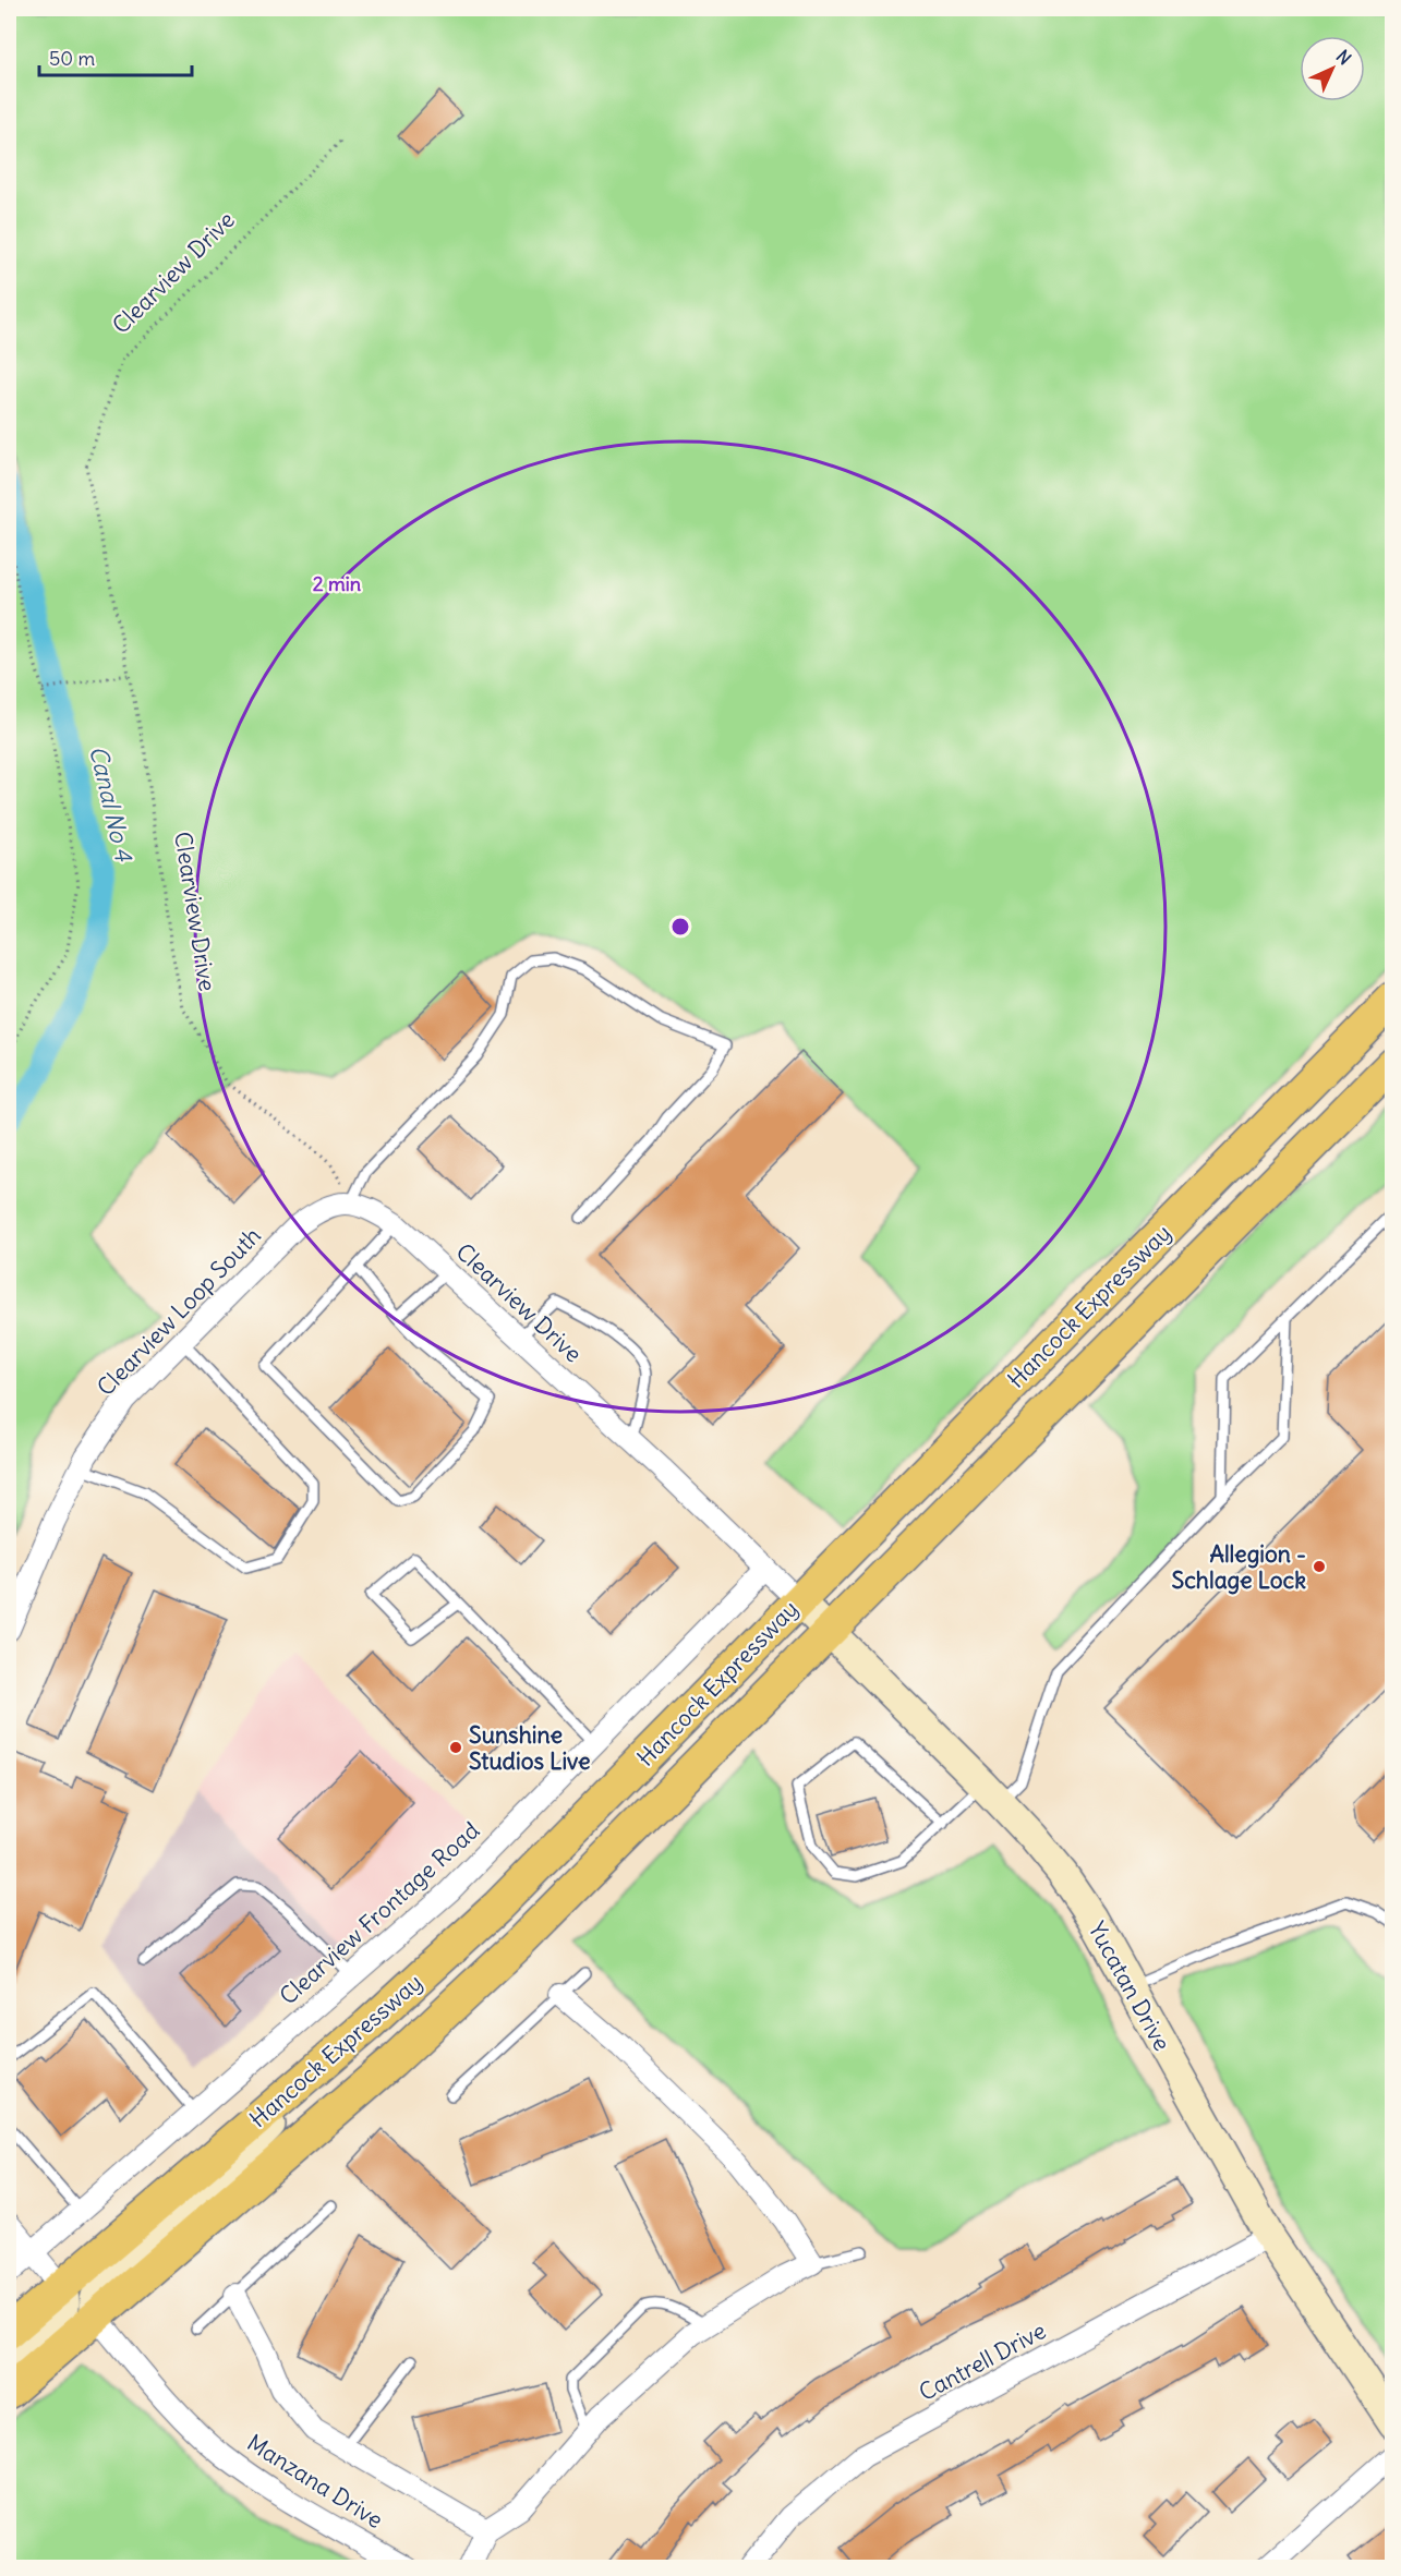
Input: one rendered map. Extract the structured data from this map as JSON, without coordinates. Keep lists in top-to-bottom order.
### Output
{
  "streets": {
    "main road": ["Hancock Expressway"],
    "street": [
      "Clearview Drive",
      "Clearview Loop South",
      "Clearview Frontage Road",
      "Yucatan Drive",
      "Cantrell Drive",
      "Manzana Drive"
    ]
  },
  "crossings": [
    ["Clearview Drive", "Hancock Expressway"],
    ["Clearview Drive", "Clearview Loop South"],
    ["Clearview Drive", "Clearview Frontage Road"],
    ["Clearview Drive", "Yucatan Drive"],
    ["Hancock Expressway", "Yucatan Drive"],
    ["Hancock Expressway", "Manzana Drive"],
    ["Yucatan Drive", "Cantrell Drive"]
  ],
  "water": ["Canal No 4"],
  "places": ["Allegion - Schlage Lock", "Sunshine Studios Live"],
  "scale_bar": "50 m",
  "north": "top right",
  "rings": ["2 min"]
}
